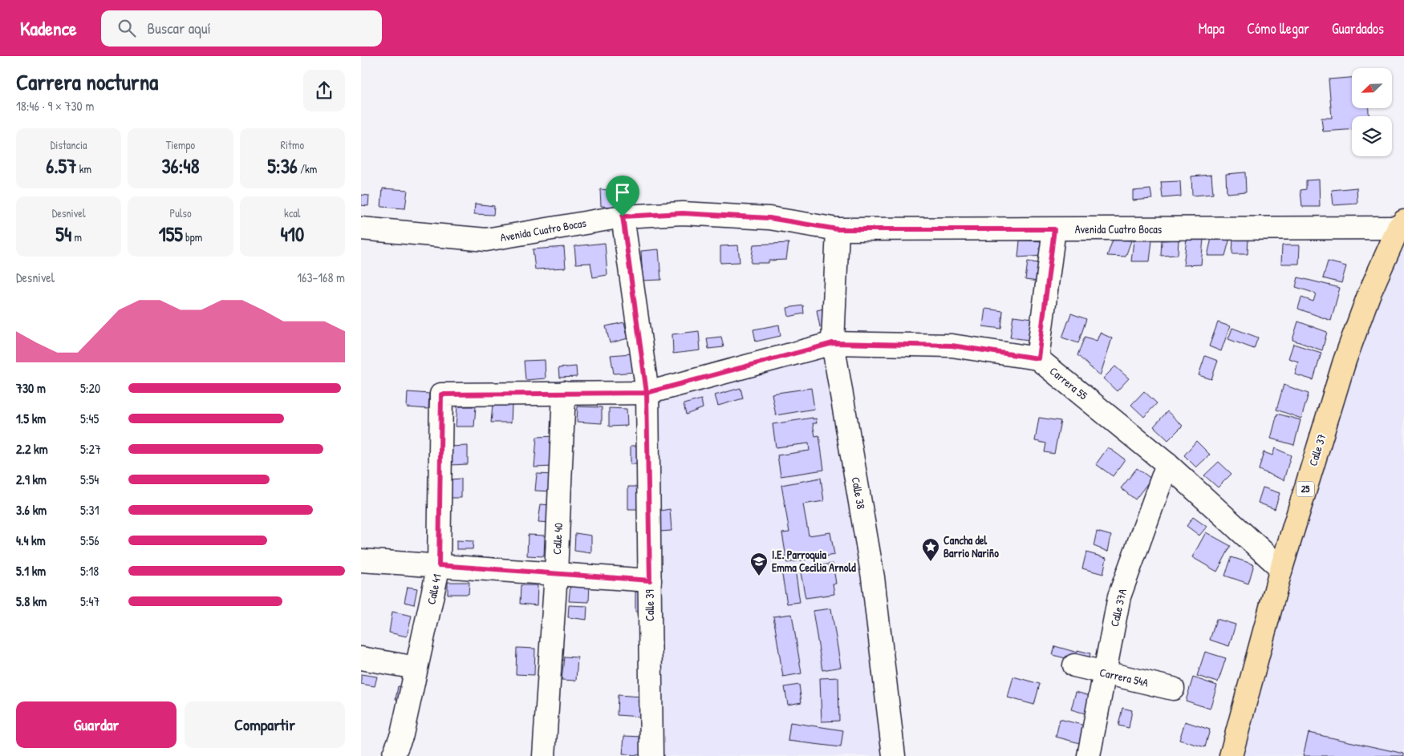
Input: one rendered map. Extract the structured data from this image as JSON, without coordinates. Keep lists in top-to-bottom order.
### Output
{
  "streets": {
    "main road": ["Calle 37", "25"],
    "street": [
      "Avenida Cuatro Bocas",
      "Carrera 55",
      "Calle 38",
      "Calle 40",
      "Calle 41",
      "Calle 39",
      "Calle 37A",
      "Carrera 54A"
    ]
  },
  "crossings": [
    ["Avenida Cuatro Bocas", "Calle 37"],
    ["Avenida Cuatro Bocas", "Calle 38"],
    ["Avenida Cuatro Bocas", "Calle 39"],
    ["Carrera 55", "Calle 37"],
    ["Carrera 55", "Calle 37A"],
    ["Calle 40", "Calle 41"],
    ["Calle 37A", "Carrera 54A"]
  ],
  "places": {
    "place": ["Cancha del Barrio Nariño"],
    "school or university": ["I.E. Parroquia Emma Cecilia Arnold"]
  },
  "north": "bottom left",
  "page": {
    "header": "Kadence",
    "search": "Buscar aquí",
    "nav": ["Mapa", "Cómo llegar", "Guardados"],
    "heading": ["Carrera nocturna", "18:46 · 9 × 730 m"],
    "stats": [
      ["Distancia", "6.57 km"],
      ["Tiempo", "36:48"],
      ["Ritmo", "5:36 /km"],
      ["Desnivel", "54 m"],
      ["Pulso", "155 bpm"],
      ["kcal", "410"]
    ],
    "chart": ["Desnivel", "163–168 m"],
    "list": [
      {
        "name": "730 m",
        "note": "5:20"
      },
      {
        "name": "1.5 km",
        "note": "5:45"
      },
      {
        "name": "2.2 km",
        "note": "5:27"
      },
      {
        "name": "2.9 km",
        "note": "5:54"
      },
      {
        "name": "3.6 km",
        "note": "5:31"
      },
      {
        "name": "4.4 km",
        "note": "5:56"
      },
      {
        "name": "5.1 km",
        "note": "5:18"
      },
      {
        "name": "5.8 km",
        "note": "5:47"
      }
    ],
    "buttons": ["Guardar", "Compartir"]
  }
}
